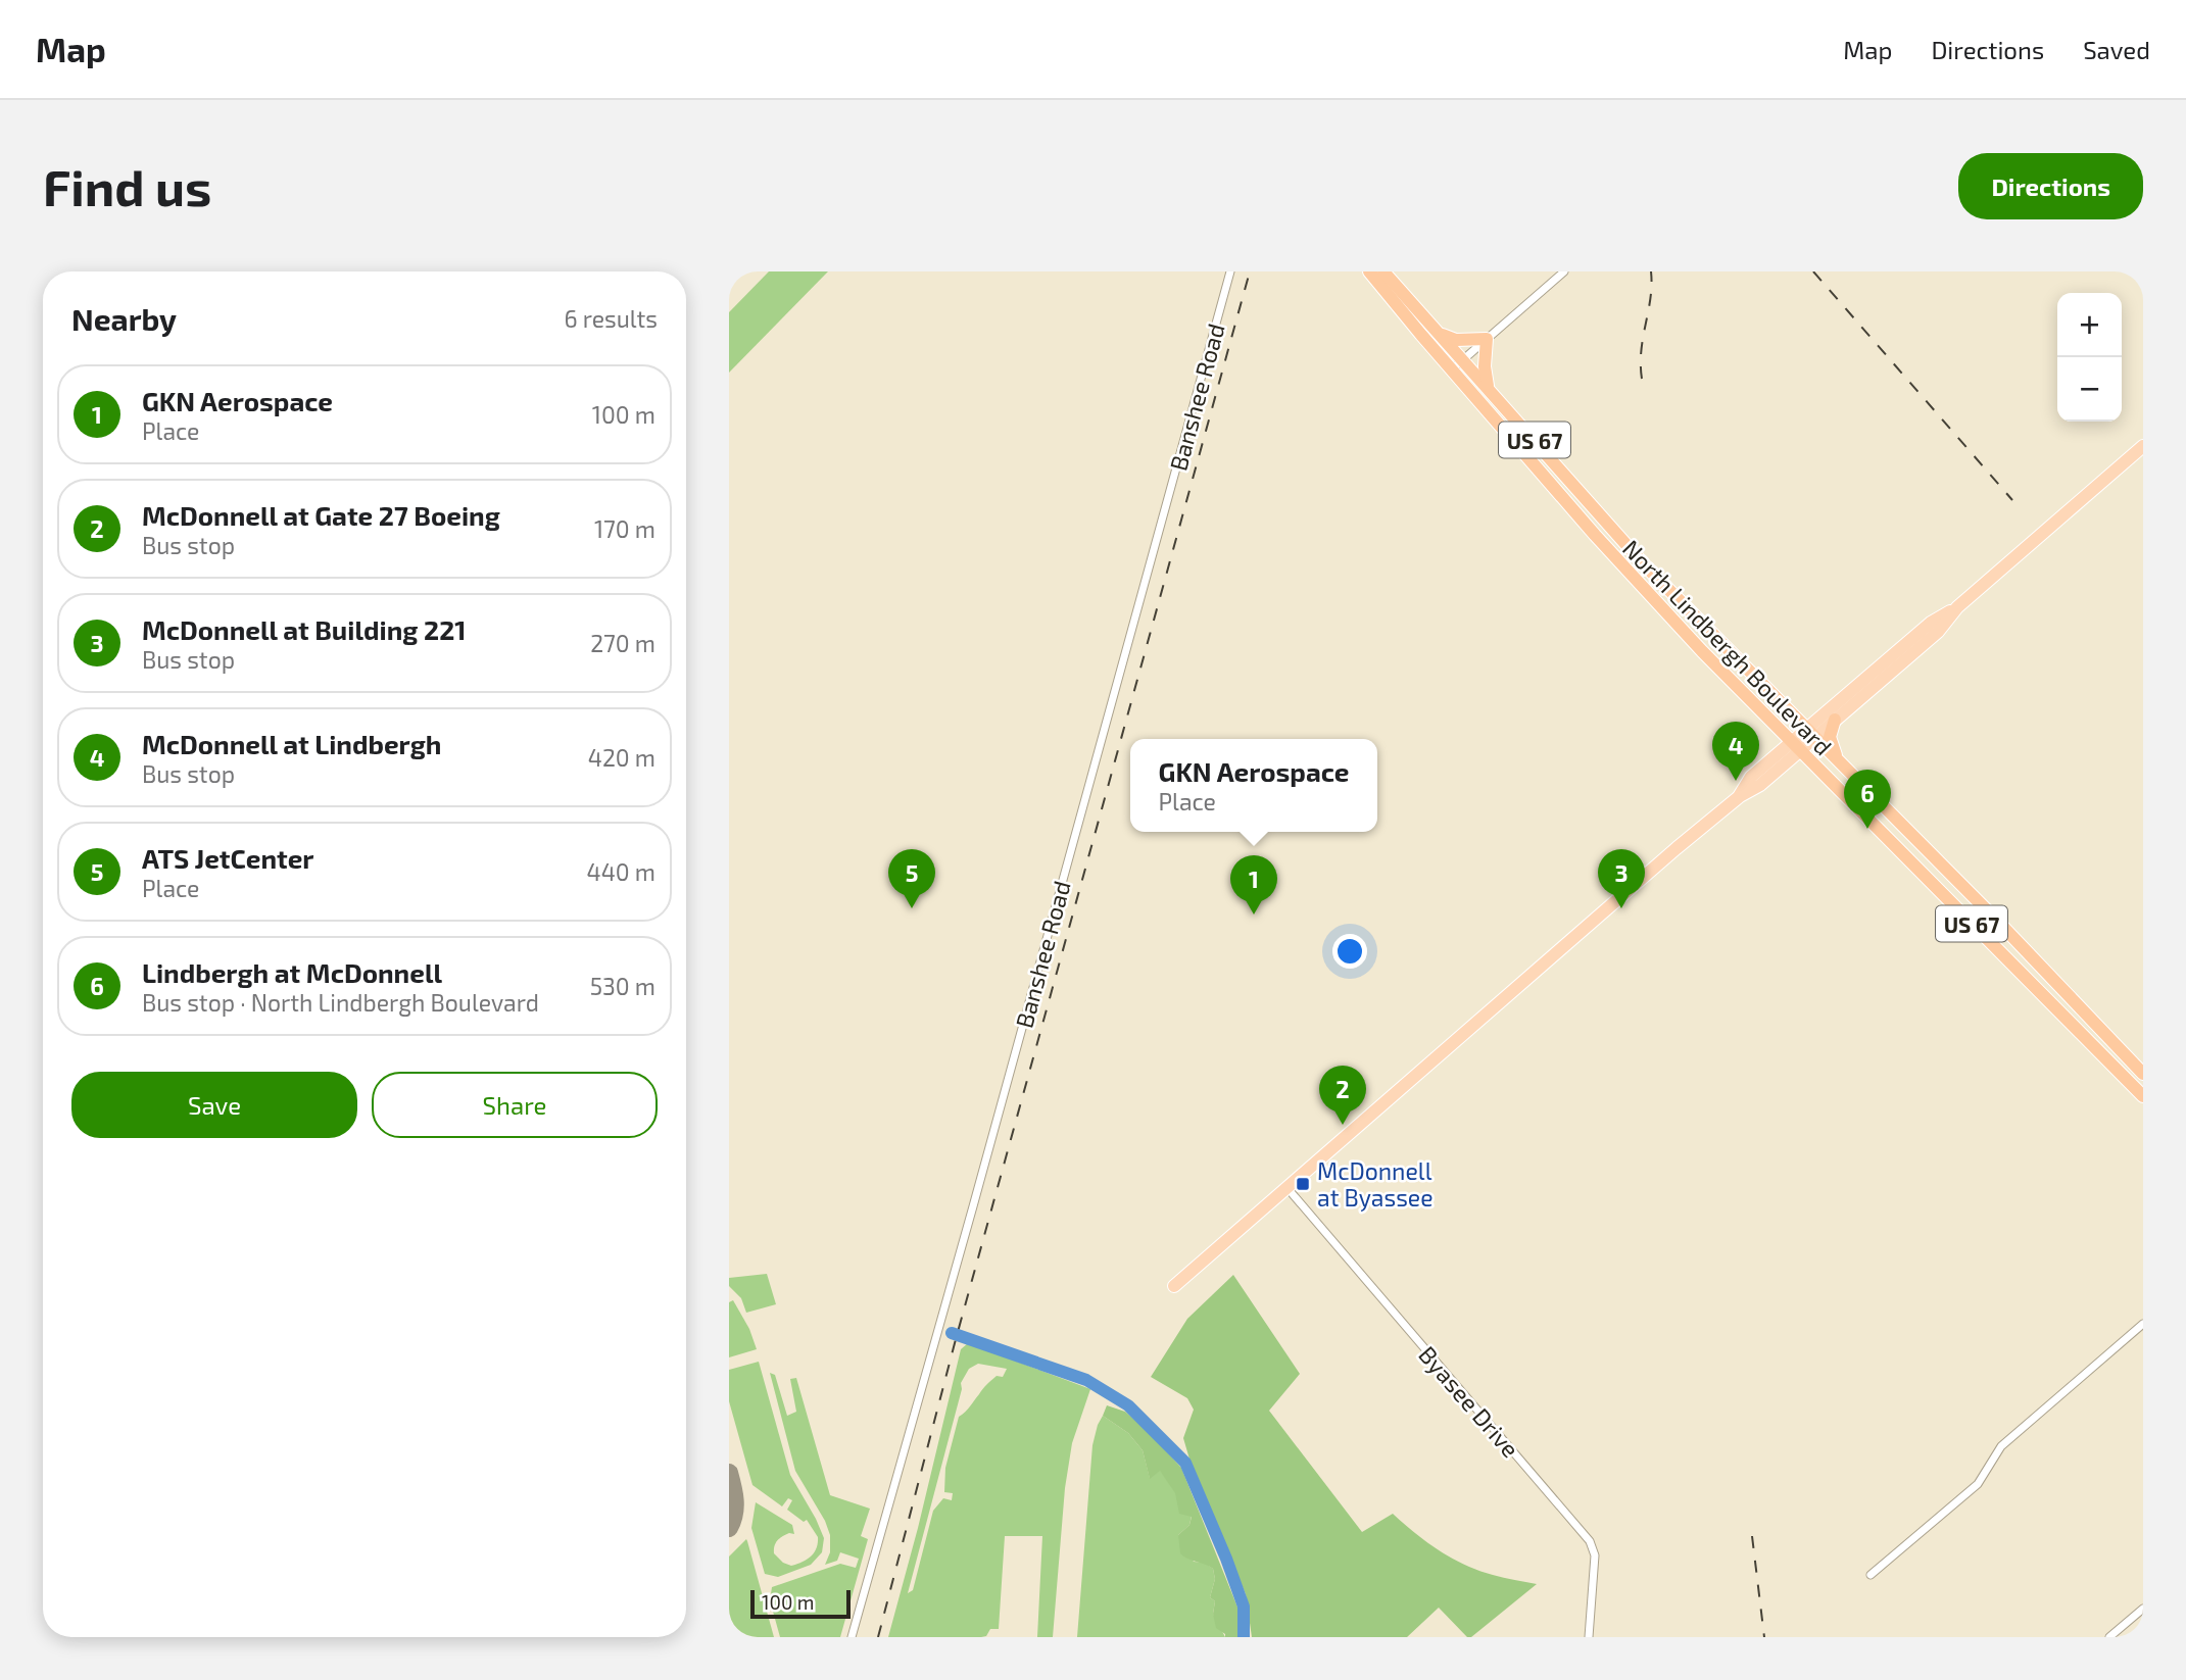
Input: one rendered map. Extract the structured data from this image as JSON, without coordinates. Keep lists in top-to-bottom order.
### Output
{
  "streets": {
    "highway": ["US 67", "North Lindbergh Boulevard"],
    "street": ["Banshee Road", "Byasee Drive"]
  },
  "places": {
    "transit": ["McDonnell at Byassee"]
  },
  "scale_bar": "100 m",
  "page": {
    "header": "Map",
    "nav": ["Map", "Directions", "Saved"],
    "buttons": [
      "Directions",
      ["Save", "Share"]
    ],
    "title": "Find us",
    "heading": ["Nearby", "6 results"],
    "map_buttons": ["+", "−"],
    "list": [
      {
        "mark": "1",
        "name": "GKN Aerospace",
        "note": "Place",
        "value": "100 m"
      },
      {
        "mark": "2",
        "name": "McDonnell at Gate 27 Boeing",
        "note": "Bus stop",
        "value": "170 m"
      },
      {
        "mark": "3",
        "name": "McDonnell at Building 221",
        "note": "Bus stop",
        "value": "270 m"
      },
      {
        "mark": "4",
        "name": "McDonnell at Lindbergh",
        "note": "Bus stop",
        "value": "420 m"
      },
      {
        "mark": "5",
        "name": "ATS JetCenter",
        "note": "Place",
        "value": "440 m"
      },
      {
        "mark": "6",
        "name": "Lindbergh at McDonnell",
        "note": "Bus stop · North Lindbergh Boulevard",
        "value": "530 m"
      }
    ],
    "pins": [
      "4",
      "6",
      "3",
      "5",
      "1",
      "2"
    ],
    "popup": ["GKN Aerospace", "Place"],
    "scale": "100 m"
  }
}
